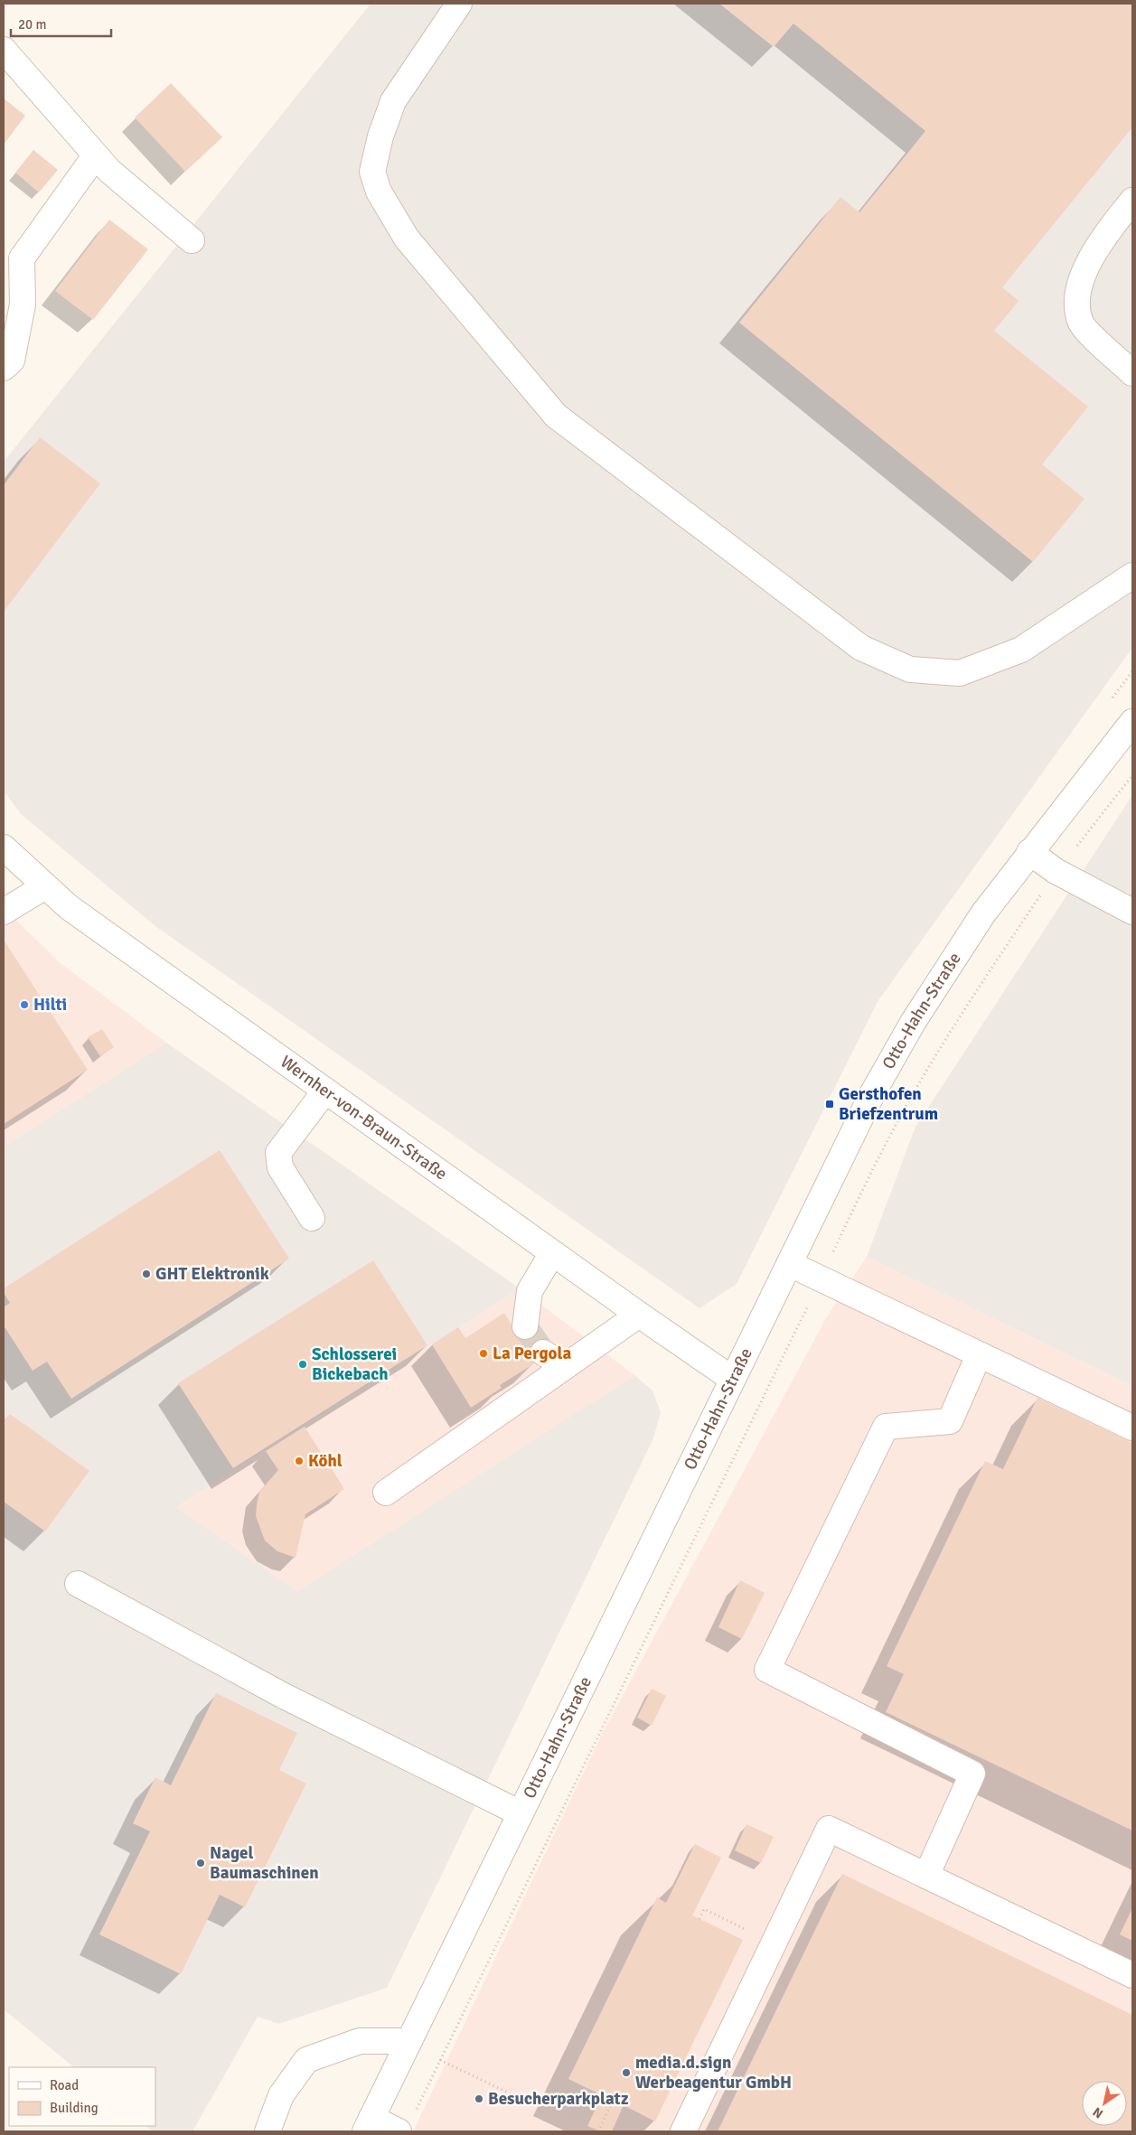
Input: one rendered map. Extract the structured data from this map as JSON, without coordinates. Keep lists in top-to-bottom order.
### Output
{
  "streets": {
    "street": ["Otto-Hahn-Straße", "Wernher-von-Braun-Straße"]
  },
  "crossings": [
    ["Otto-Hahn-Straße", "Wernher-von-Braun-Straße"]
  ],
  "places": {
    "other": [
      "Hilti",
      "GHT Elektronik",
      "La Pergola",
      "Schlosserei Bickebach",
      "Köhl",
      "Nagel Baumaschinen",
      "media.d.sign Werbeagentur GmbH",
      "Besucherparkplatz"
    ],
    "transit": ["Gersthofen Briefzentrum"]
  },
  "legend": ["Road", "Building"],
  "scale_bar": "20 m",
  "north": "bottom left"
}
